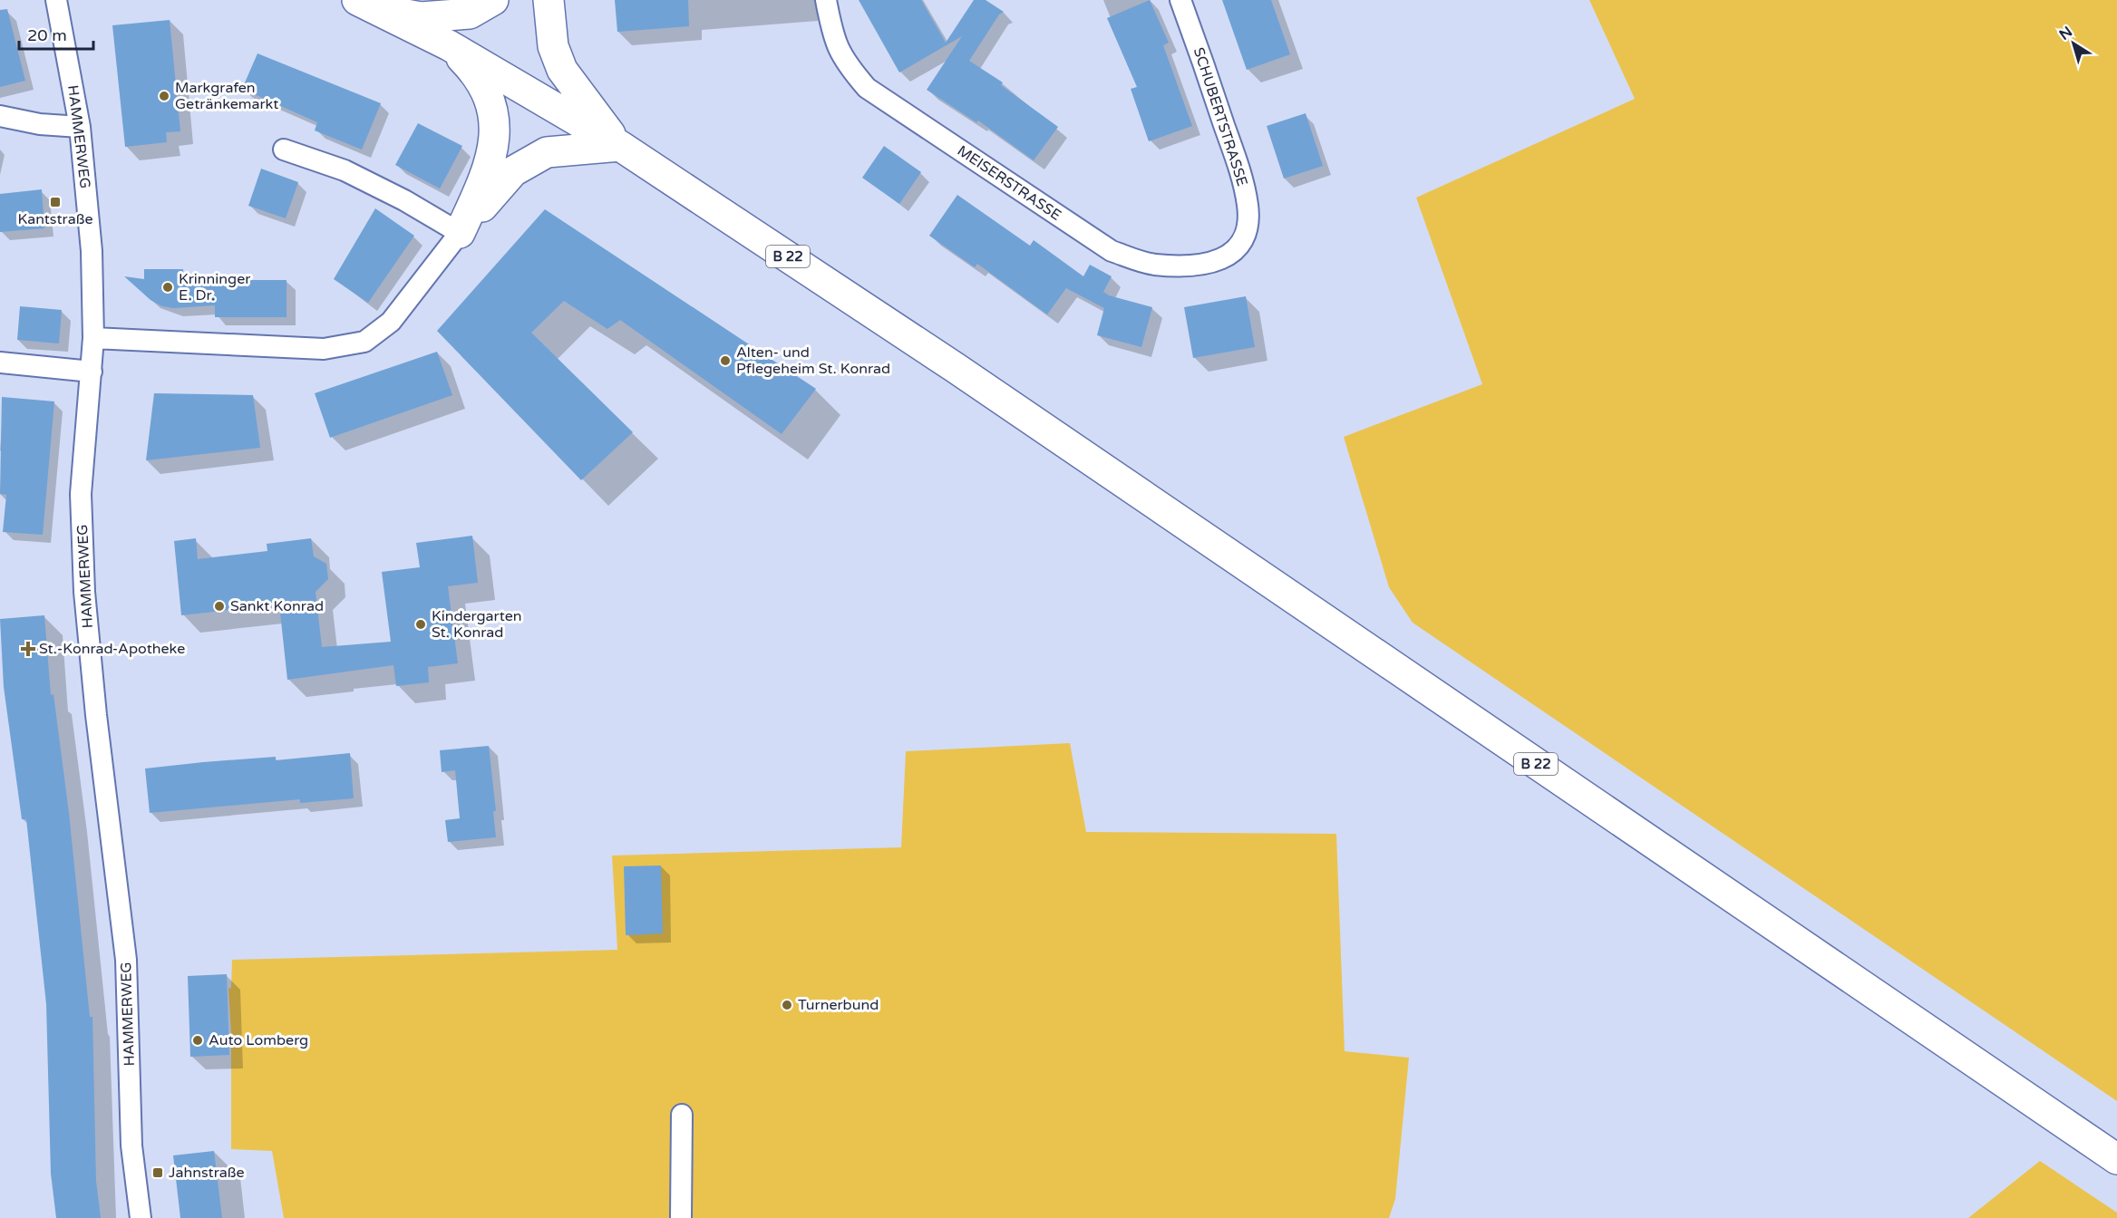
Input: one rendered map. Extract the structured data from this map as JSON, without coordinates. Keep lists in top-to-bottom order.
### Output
{
  "streets": {
    "main road": ["B 22"],
    "street": ["SCHUBERTSTRASSE", "HAMMERWEG", "MEISERSTRASSE"]
  },
  "crossings": [
    ["SCHUBERTSTRASSE", "MEISERSTRASSE"]
  ],
  "places": {
    "other": [
      "Markgrafen Getränkemarkt",
      "Krinninger E. Dr.",
      "Alten- und Pflegeheim St. Konrad",
      "Sankt Konrad",
      "Kindergarten St. Konrad",
      "Turnerbund",
      "Auto Lomberg"
    ],
    "transit": ["Kantstraße", "Jahnstraße"],
    "health": ["St.-Konrad-Apotheke"]
  },
  "scale_bar": "20 m",
  "north": "top left"
}
